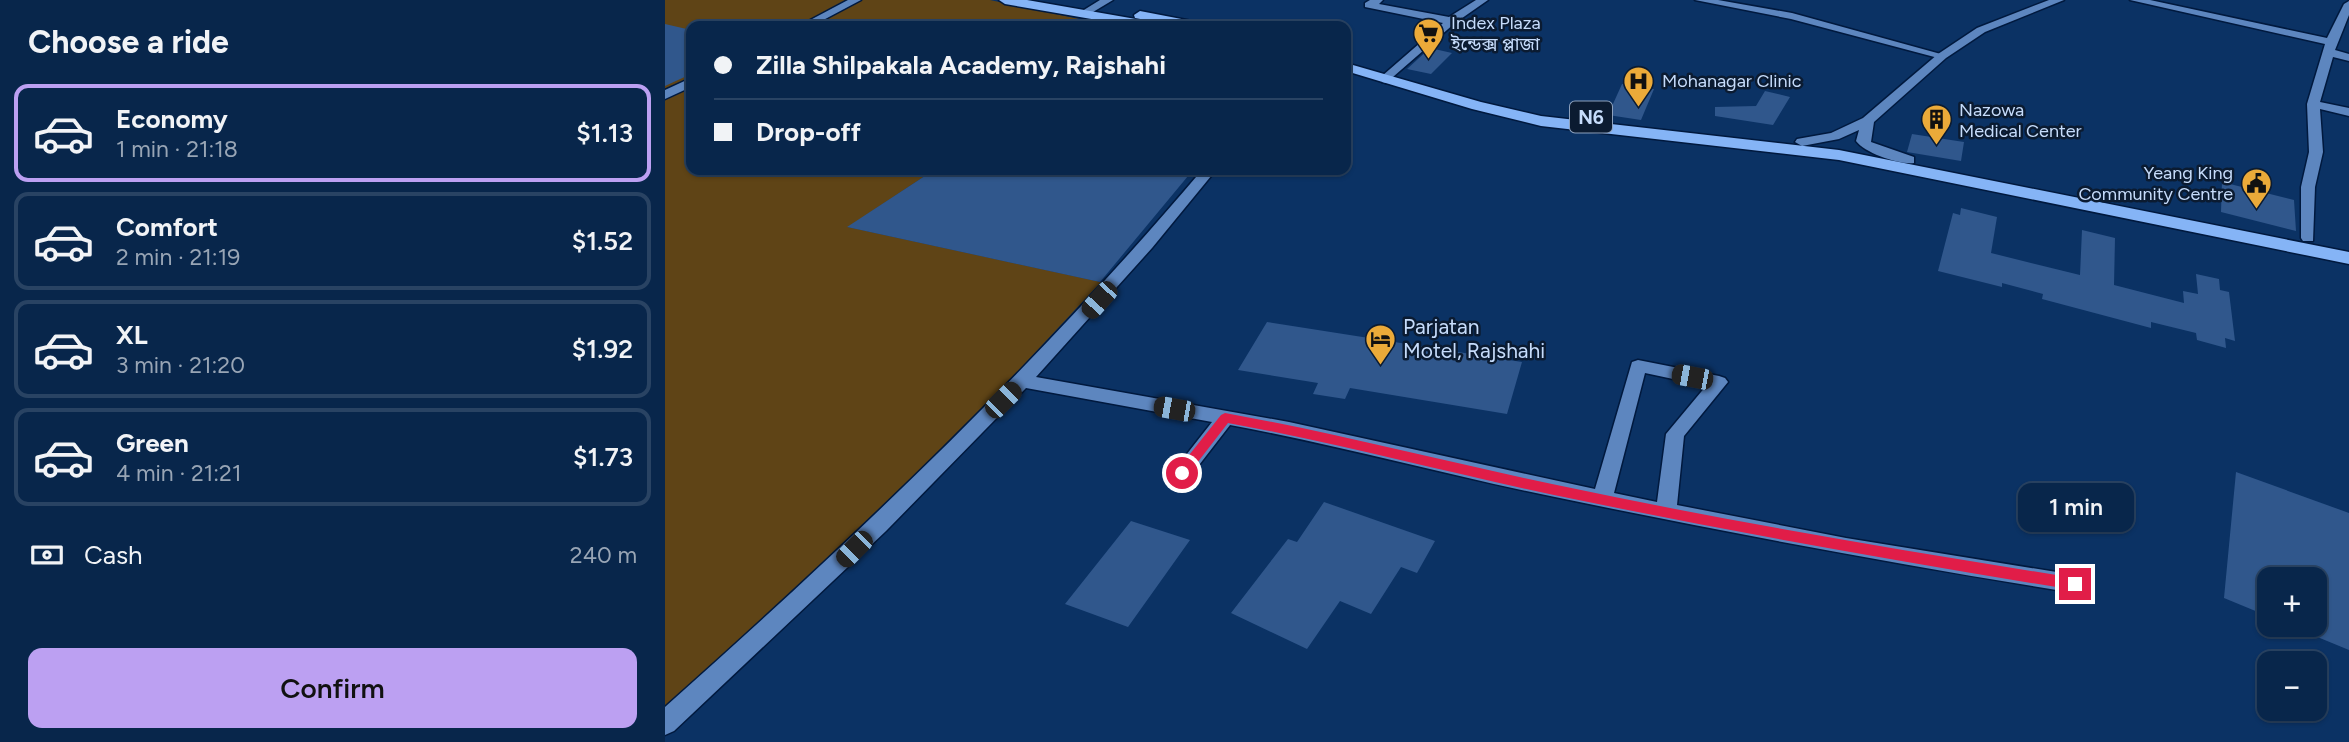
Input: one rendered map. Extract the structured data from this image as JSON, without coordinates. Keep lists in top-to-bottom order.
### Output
{
  "streets": {
    "highway": ["N6"]
  },
  "places": {
    "supermarket": ["Index Plaza ইন্ডেক্স প্লাজা"],
    "hospital": ["Mohanagar Clinic"],
    "building": ["Nazowa Medical Center"],
    "public building": ["Yeang King Community Centre"],
    "hotel": ["Parjatan Motel, Rajshahi"]
  },
  "page": {
    "heading": "Choose a ride",
    "banner": ["Zilla Shilpakala Academy, Rajshahi", "Drop-off"],
    "list": [
      {
        "name": "Economy",
        "note": "1 min · 21:18",
        "value": "$1.13"
      },
      {
        "name": "Comfort",
        "note": "2 min · 21:19",
        "value": "$1.52"
      },
      {
        "name": "XL",
        "note": "3 min · 21:20",
        "value": "$1.92"
      },
      {
        "name": "Green",
        "note": "4 min · 21:21",
        "value": "$1.73"
      }
    ],
    "bubble": "1 min",
    "pay": ["Cash", "240 m"],
    "map_buttons": ["+", "−"],
    "buttons": "Confirm"
  }
}
